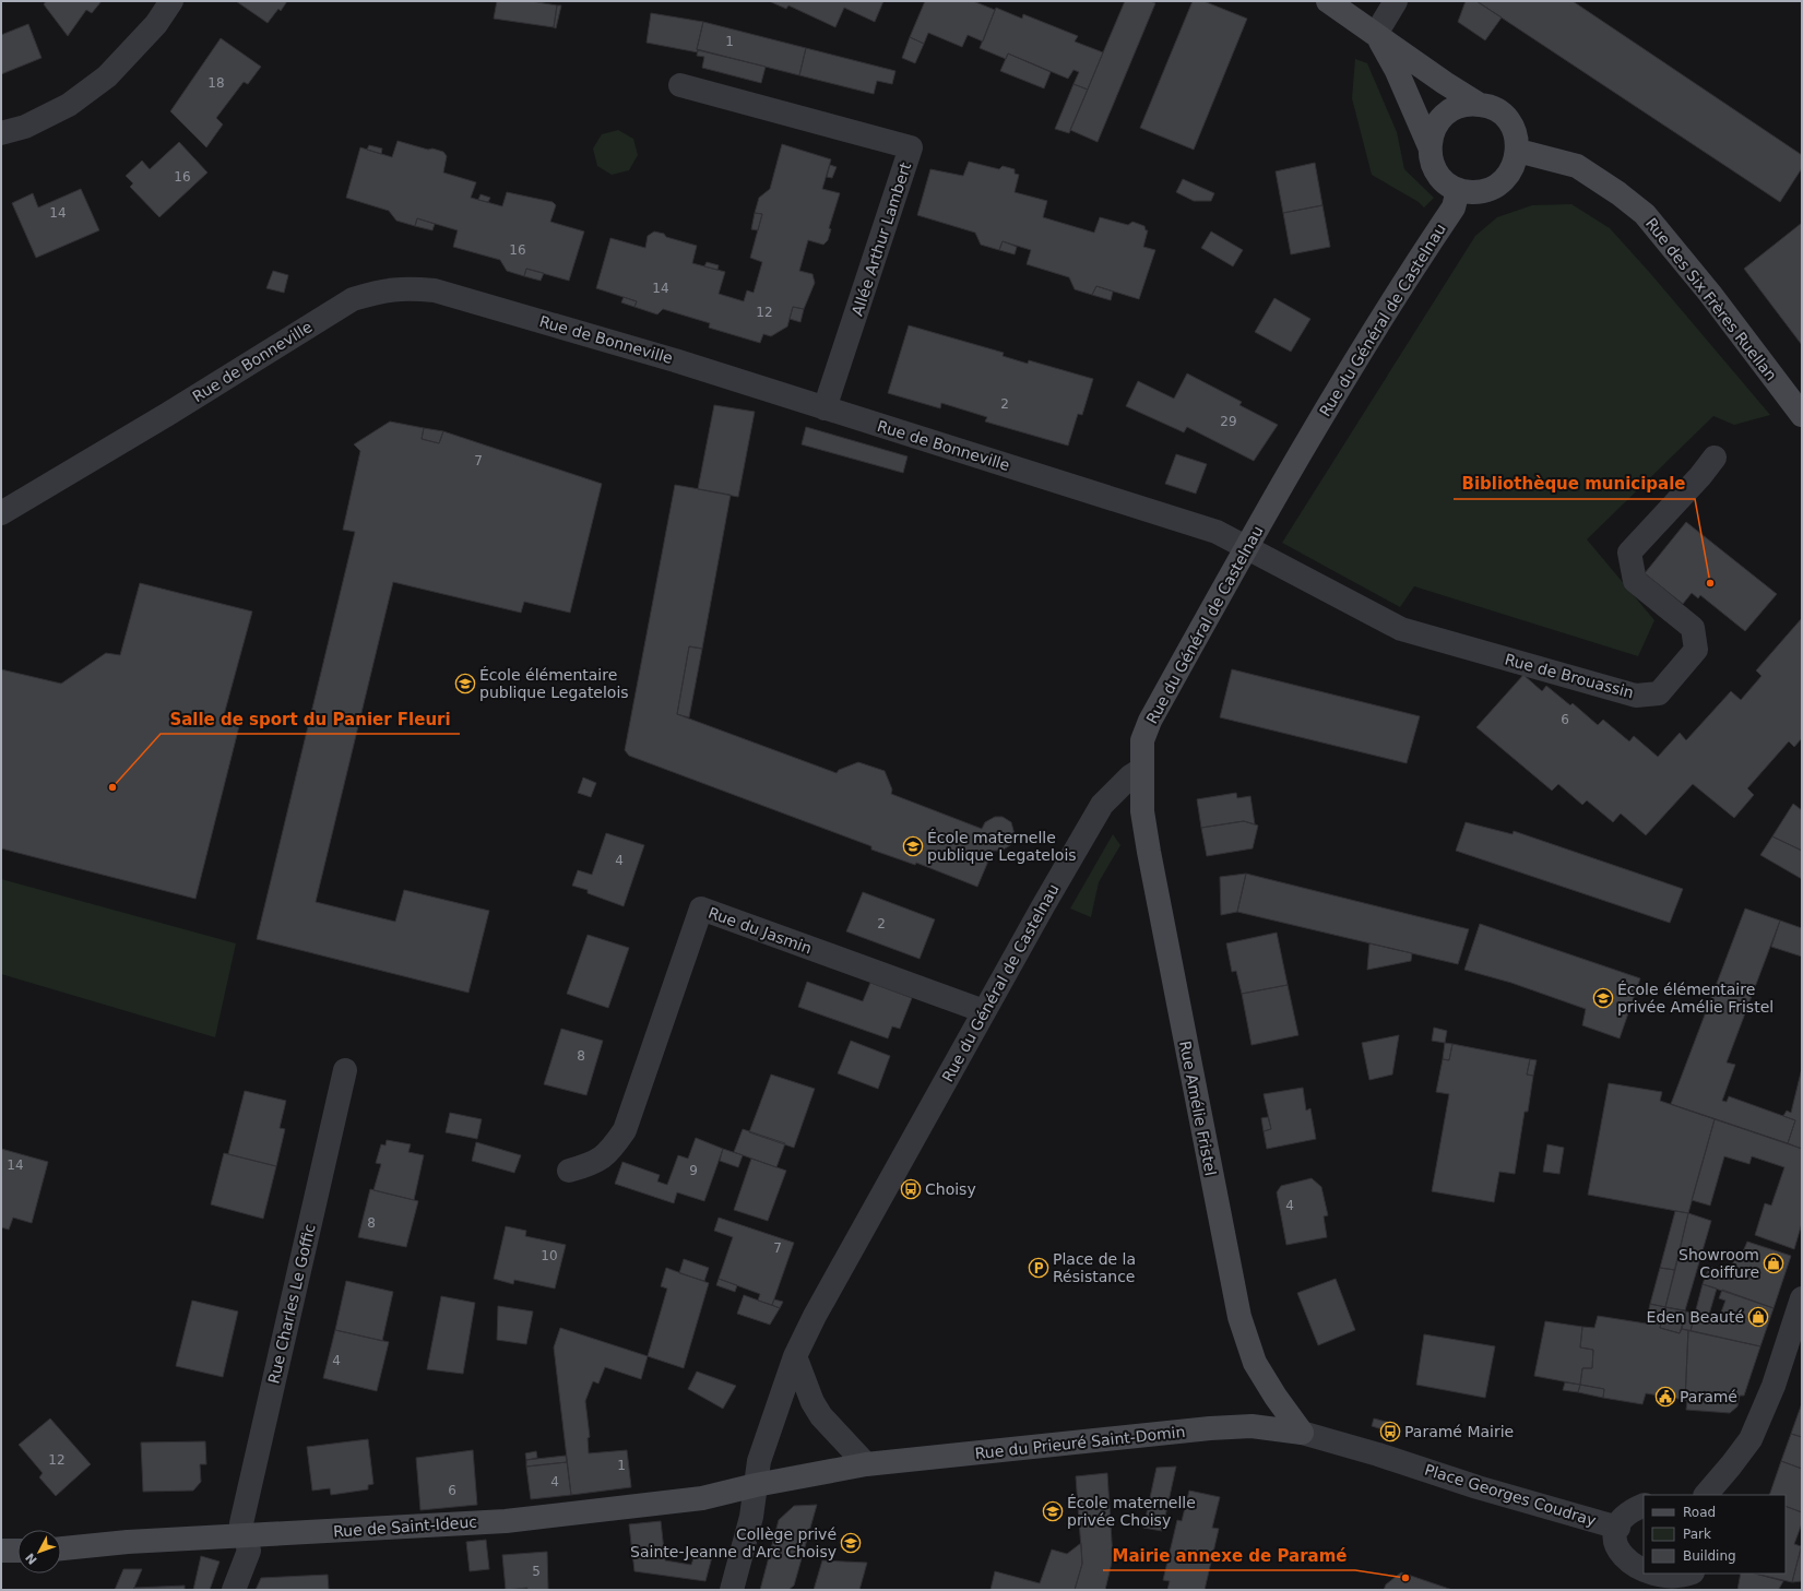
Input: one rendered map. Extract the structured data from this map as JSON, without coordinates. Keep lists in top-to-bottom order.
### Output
{
  "streets": {
    "main road": [
      "Rue des Six Frères Ruellan",
      "Rue du Général de Castelnau",
      "Rue Amélie Fristel",
      "Rue du Prieuré Saint-Domin",
      "Rue de Saint-Ideuc"
    ],
    "street": [
      "Allée Arthur Lambert",
      "Rue de Bonneville",
      "Rue de Brouassin",
      "Rue du Jasmin",
      "Rue Charles Le Goffic",
      "Place Georges Coudray"
    ]
  },
  "crossings": [
    ["Allée Arthur Lambert", "Rue de Bonneville"],
    ["Rue des Six Frères Ruellan", "Rue du Général de Castelnau"],
    ["Rue du Général de Castelnau", "Rue de Bonneville"],
    ["Rue du Général de Castelnau", "Rue de Brouassin"],
    ["Rue du Général de Castelnau", "Rue du Jasmin"],
    ["Rue du Général de Castelnau", "Rue Amélie Fristel"],
    ["Rue du Général de Castelnau", "Rue du Prieuré Saint-Domin"],
    ["Rue du Général de Castelnau", "Rue de Saint-Ideuc"],
    ["Rue de Bonneville", "Rue de Brouassin"],
    ["Rue Amélie Fristel", "Rue du Prieuré Saint-Domin"],
    ["Rue Charles Le Goffic", "Rue de Saint-Ideuc"],
    ["Rue du Prieuré Saint-Domin", "Place Georges Coudray"],
    ["Rue du Prieuré Saint-Domin", "Rue de Saint-Ideuc"]
  ],
  "places": {
    "other": ["Bibliothèque municipale", "Salle de sport du Panier Fleuri", "Mairie annexe de Paramé"],
    "school or university": [
      "École élémentaire publique Legatelois",
      "École maternelle publique Legatelois",
      "École élémentaire privée Amélie Fristel",
      "École maternelle privée Choisy",
      "Collège privé Sainte-Jeanne d'Arc Choisy"
    ],
    "bus stop": ["Choisy", "Paramé Mairie"],
    "shop": ["Showroom Coiffure", "Eden Beauté"],
    "parking": ["Place de la Résistance"],
    "public building": ["Paramé"]
  },
  "house_numbers": [
    "1",
    "18",
    "16",
    "14",
    "16",
    "14",
    "12",
    "2",
    "29",
    "7",
    "6",
    "4",
    "2",
    "8",
    "14",
    "9",
    "4",
    "8",
    "7",
    "10",
    "4",
    "12",
    "1",
    "4",
    "6",
    "5"
  ],
  "legend": ["Road", "Park", "Building"],
  "north": "bottom left"
}
